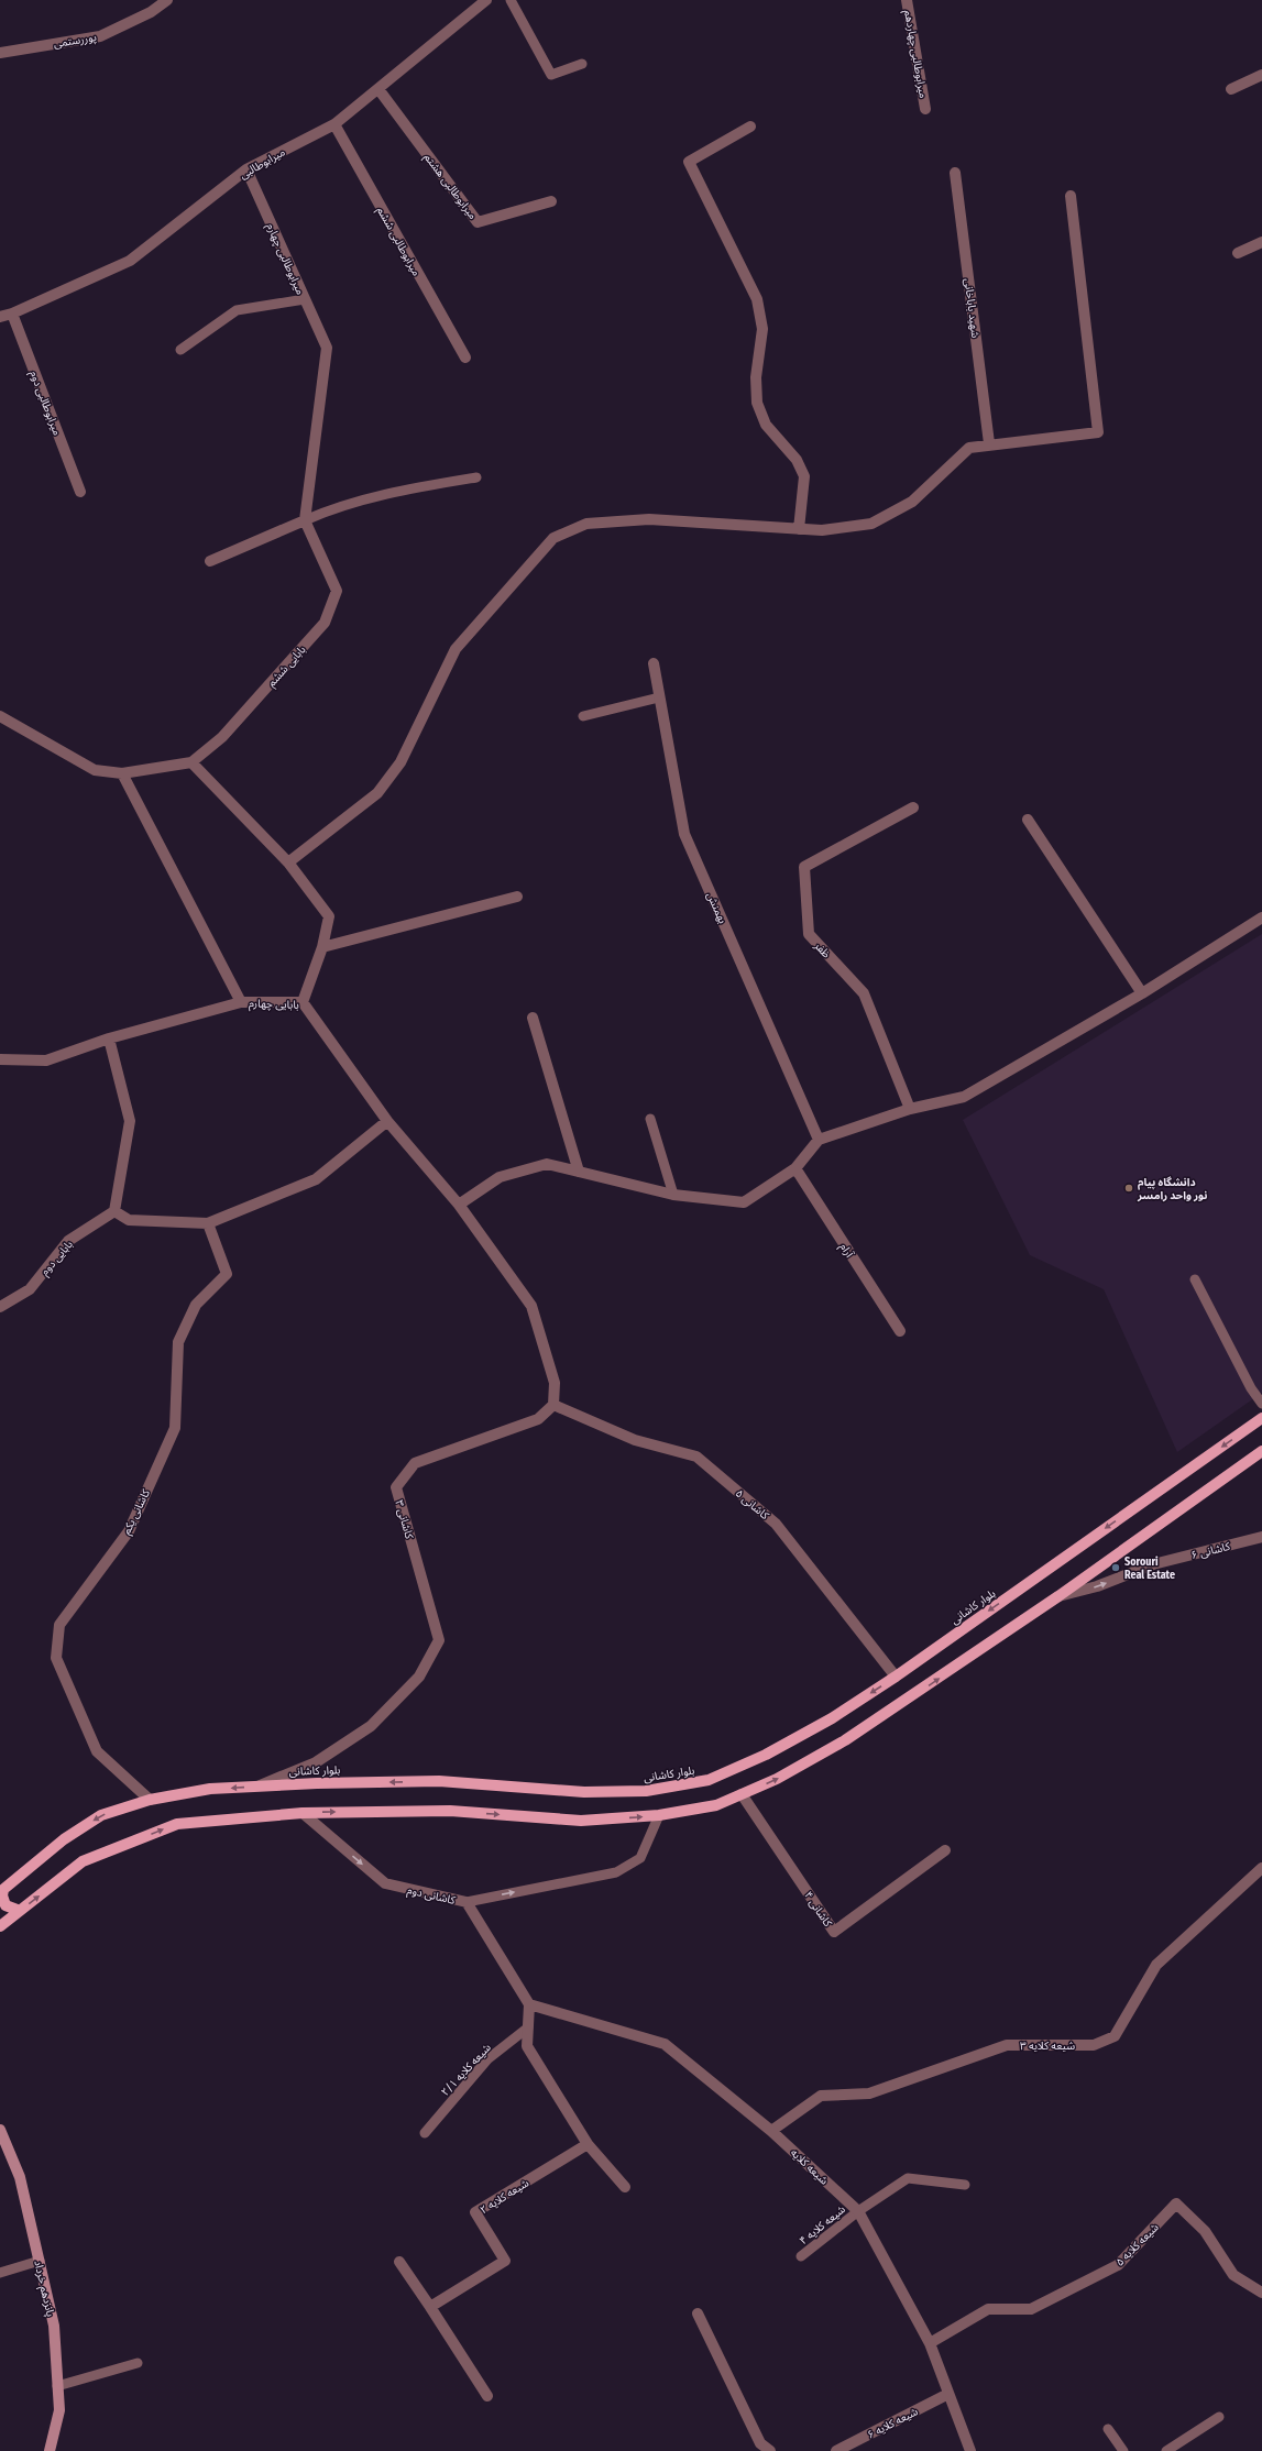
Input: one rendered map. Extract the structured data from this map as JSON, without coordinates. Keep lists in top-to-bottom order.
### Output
{
  "streets": {
    "main road": ["بلوار کاشانی"],
    "street": [
      "پوررستمی",
      "میرابوطالبی چهاردهم",
      "میرابوطالبی",
      "میرابوطالبی هشتم",
      "میرابوطالبی ششم",
      "میرابوطالبی چهارم",
      "شهید باباخانی",
      "میرابوطالبی دوم",
      "بابایی ششم",
      "بهمنش",
      "ظفر",
      "بابایی چهارم",
      "آرام",
      "بابایی دوم",
      "کاشانی ۵",
      "کاشانی یکم",
      "کاشانی ۳",
      "کاشانی ۶",
      "کاشانی دوم",
      "کاشانی ۴",
      "شیعه کلایه ۳",
      "شیعه کلایه",
      "شیعه کلایه ۲",
      "شیعه کلایه ۵",
      "پانزدهم خرداد",
      "شیعه کلایه ۶"
    ],
    "lane": ["شیعه کلایه ۲/۱", "شیعه کلایه ۴"]
  },
  "crossings": [
    ["میرابوطالبی", "میرابوطالبی هشتم"],
    ["میرابوطالبی", "میرابوطالبی ششم"],
    ["میرابوطالبی", "میرابوطالبی چهارم"],
    ["میرابوطالبی", "میرابوطالبی دوم"],
    ["میرابوطالبی چهارم", "بابایی ششم"],
    ["کاشانی ۵", "کاشانی ۳"],
    ["کاشانی ۵", "بلوار کاشانی"],
    ["کاشانی یکم", "بلوار کاشانی"],
    ["کاشانی ۳", "بلوار کاشانی"],
    ["کاشانی دوم", "شیعه کلایه"],
    ["شیعه کلایه ۳", "شیعه کلایه"],
    ["شیعه کلایه", "شیعه کلایه ۴"],
    ["شیعه کلایه", "شیعه کلایه ۵"],
    ["شیعه کلایه", "شیعه کلایه ۶"]
  ],
  "one_way": ["کاشانی ۶", "کاشانی دوم"],
  "places": ["دانشگاه پیام نور واحد رامسر", "Sorouri Real Estate"]
}
